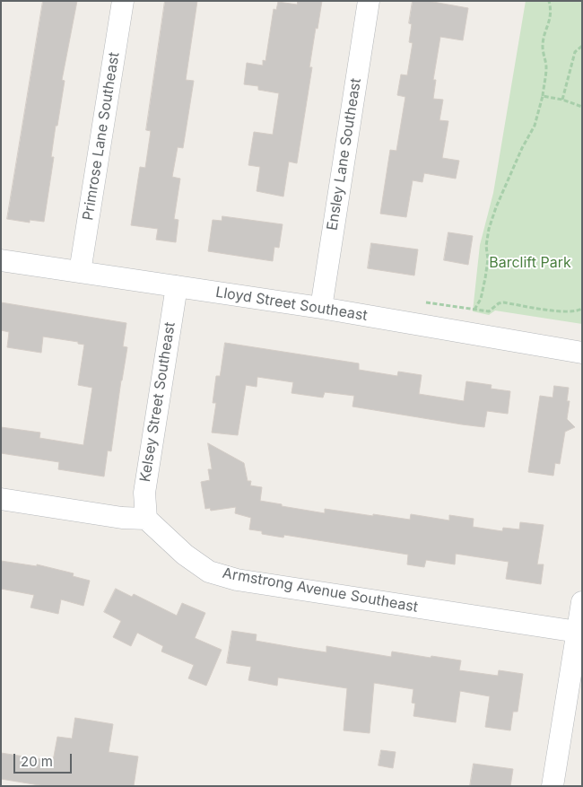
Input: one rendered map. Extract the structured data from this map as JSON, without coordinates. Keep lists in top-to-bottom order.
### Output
{
  "streets": {
    "street": [
      "Primrose Lane Southeast",
      "Ensley Lane Southeast",
      "Lloyd Street Southeast",
      "Kelsey Street Southeast",
      "Armstrong Avenue Southeast"
    ]
  },
  "crossings": [
    ["Primrose Lane Southeast", "Lloyd Street Southeast"],
    ["Ensley Lane Southeast", "Lloyd Street Southeast"],
    ["Lloyd Street Southeast", "Kelsey Street Southeast"],
    ["Kelsey Street Southeast", "Armstrong Avenue Southeast"]
  ],
  "parks": ["Barclift Park"],
  "scale_bar": "20 m"
}
